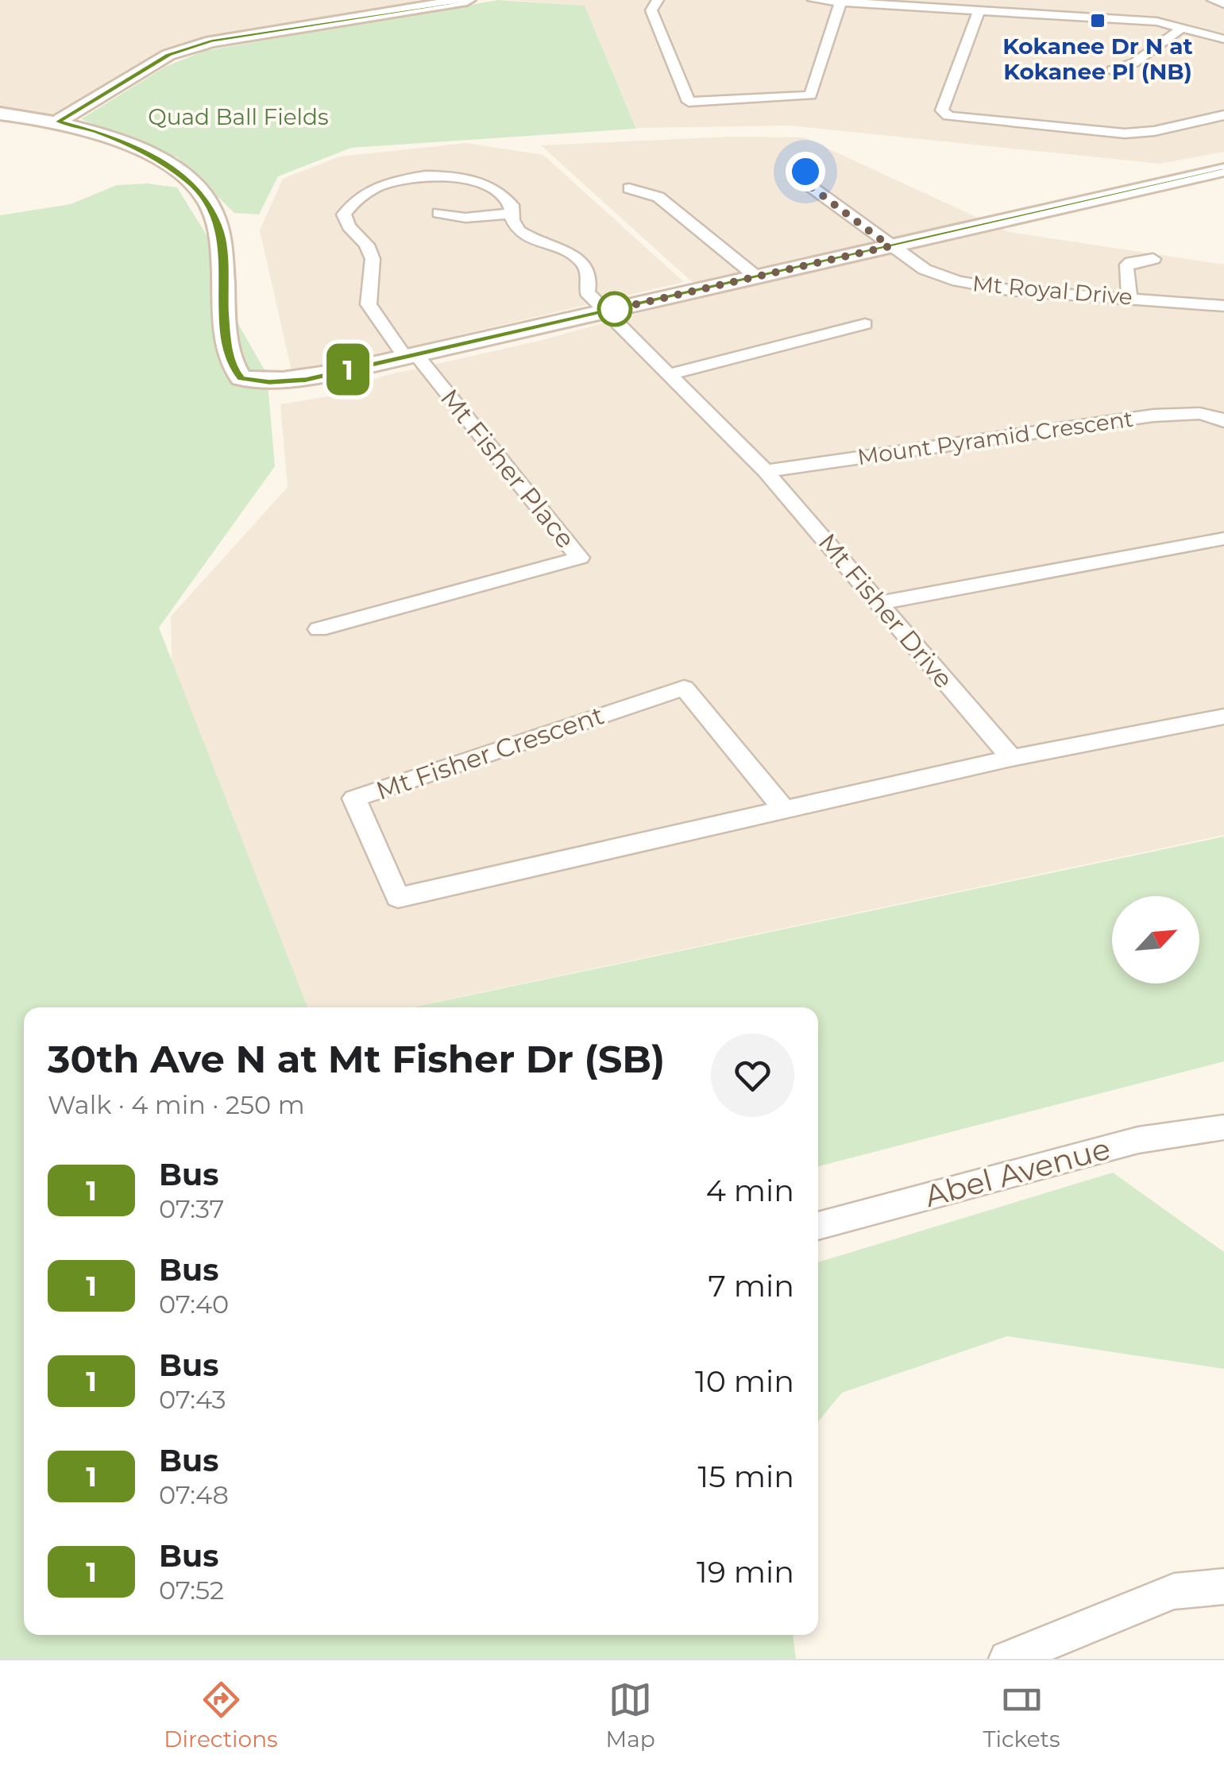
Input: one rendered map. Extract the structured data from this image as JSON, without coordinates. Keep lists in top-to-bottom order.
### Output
{
  "streets": {
    "street": [
      "Mt Royal Drive",
      "Mount Pyramid Crescent",
      "Mt Fisher Place",
      "Mt Fisher Drive",
      "Mt Fisher Crescent",
      "Abel Avenue"
    ]
  },
  "crossings": [
    ["Mount Pyramid Crescent", "Mt Fisher Drive"],
    ["Mt Fisher Drive", "Mt Fisher Crescent"]
  ],
  "parks": ["Quad Ball Fields"],
  "places": {
    "transit": ["Kokanee Dr N at Kokanee Pl (NB)"]
  },
  "lines": ["bus line 1"],
  "north": "top right",
  "page": {
    "on_map": "1",
    "heading": ["30th Ave N at Mt Fisher Dr (SB)", "Walk · 4 min · 250 m"],
    "list": [
      {
        "mark": "1",
        "name": "Bus",
        "note": "07:37",
        "value": "4 min"
      },
      {
        "mark": "1",
        "name": "Bus",
        "note": "07:40",
        "value": "7 min"
      },
      {
        "mark": "1",
        "name": "Bus",
        "note": "07:43",
        "value": "10 min"
      },
      {
        "mark": "1",
        "name": "Bus",
        "note": "07:48",
        "value": "15 min"
      },
      {
        "mark": "1",
        "name": "Bus",
        "note": "07:52",
        "value": "19 min"
      }
    ],
    "tabs": ["Directions", "Map", "Tickets"]
  }
}
